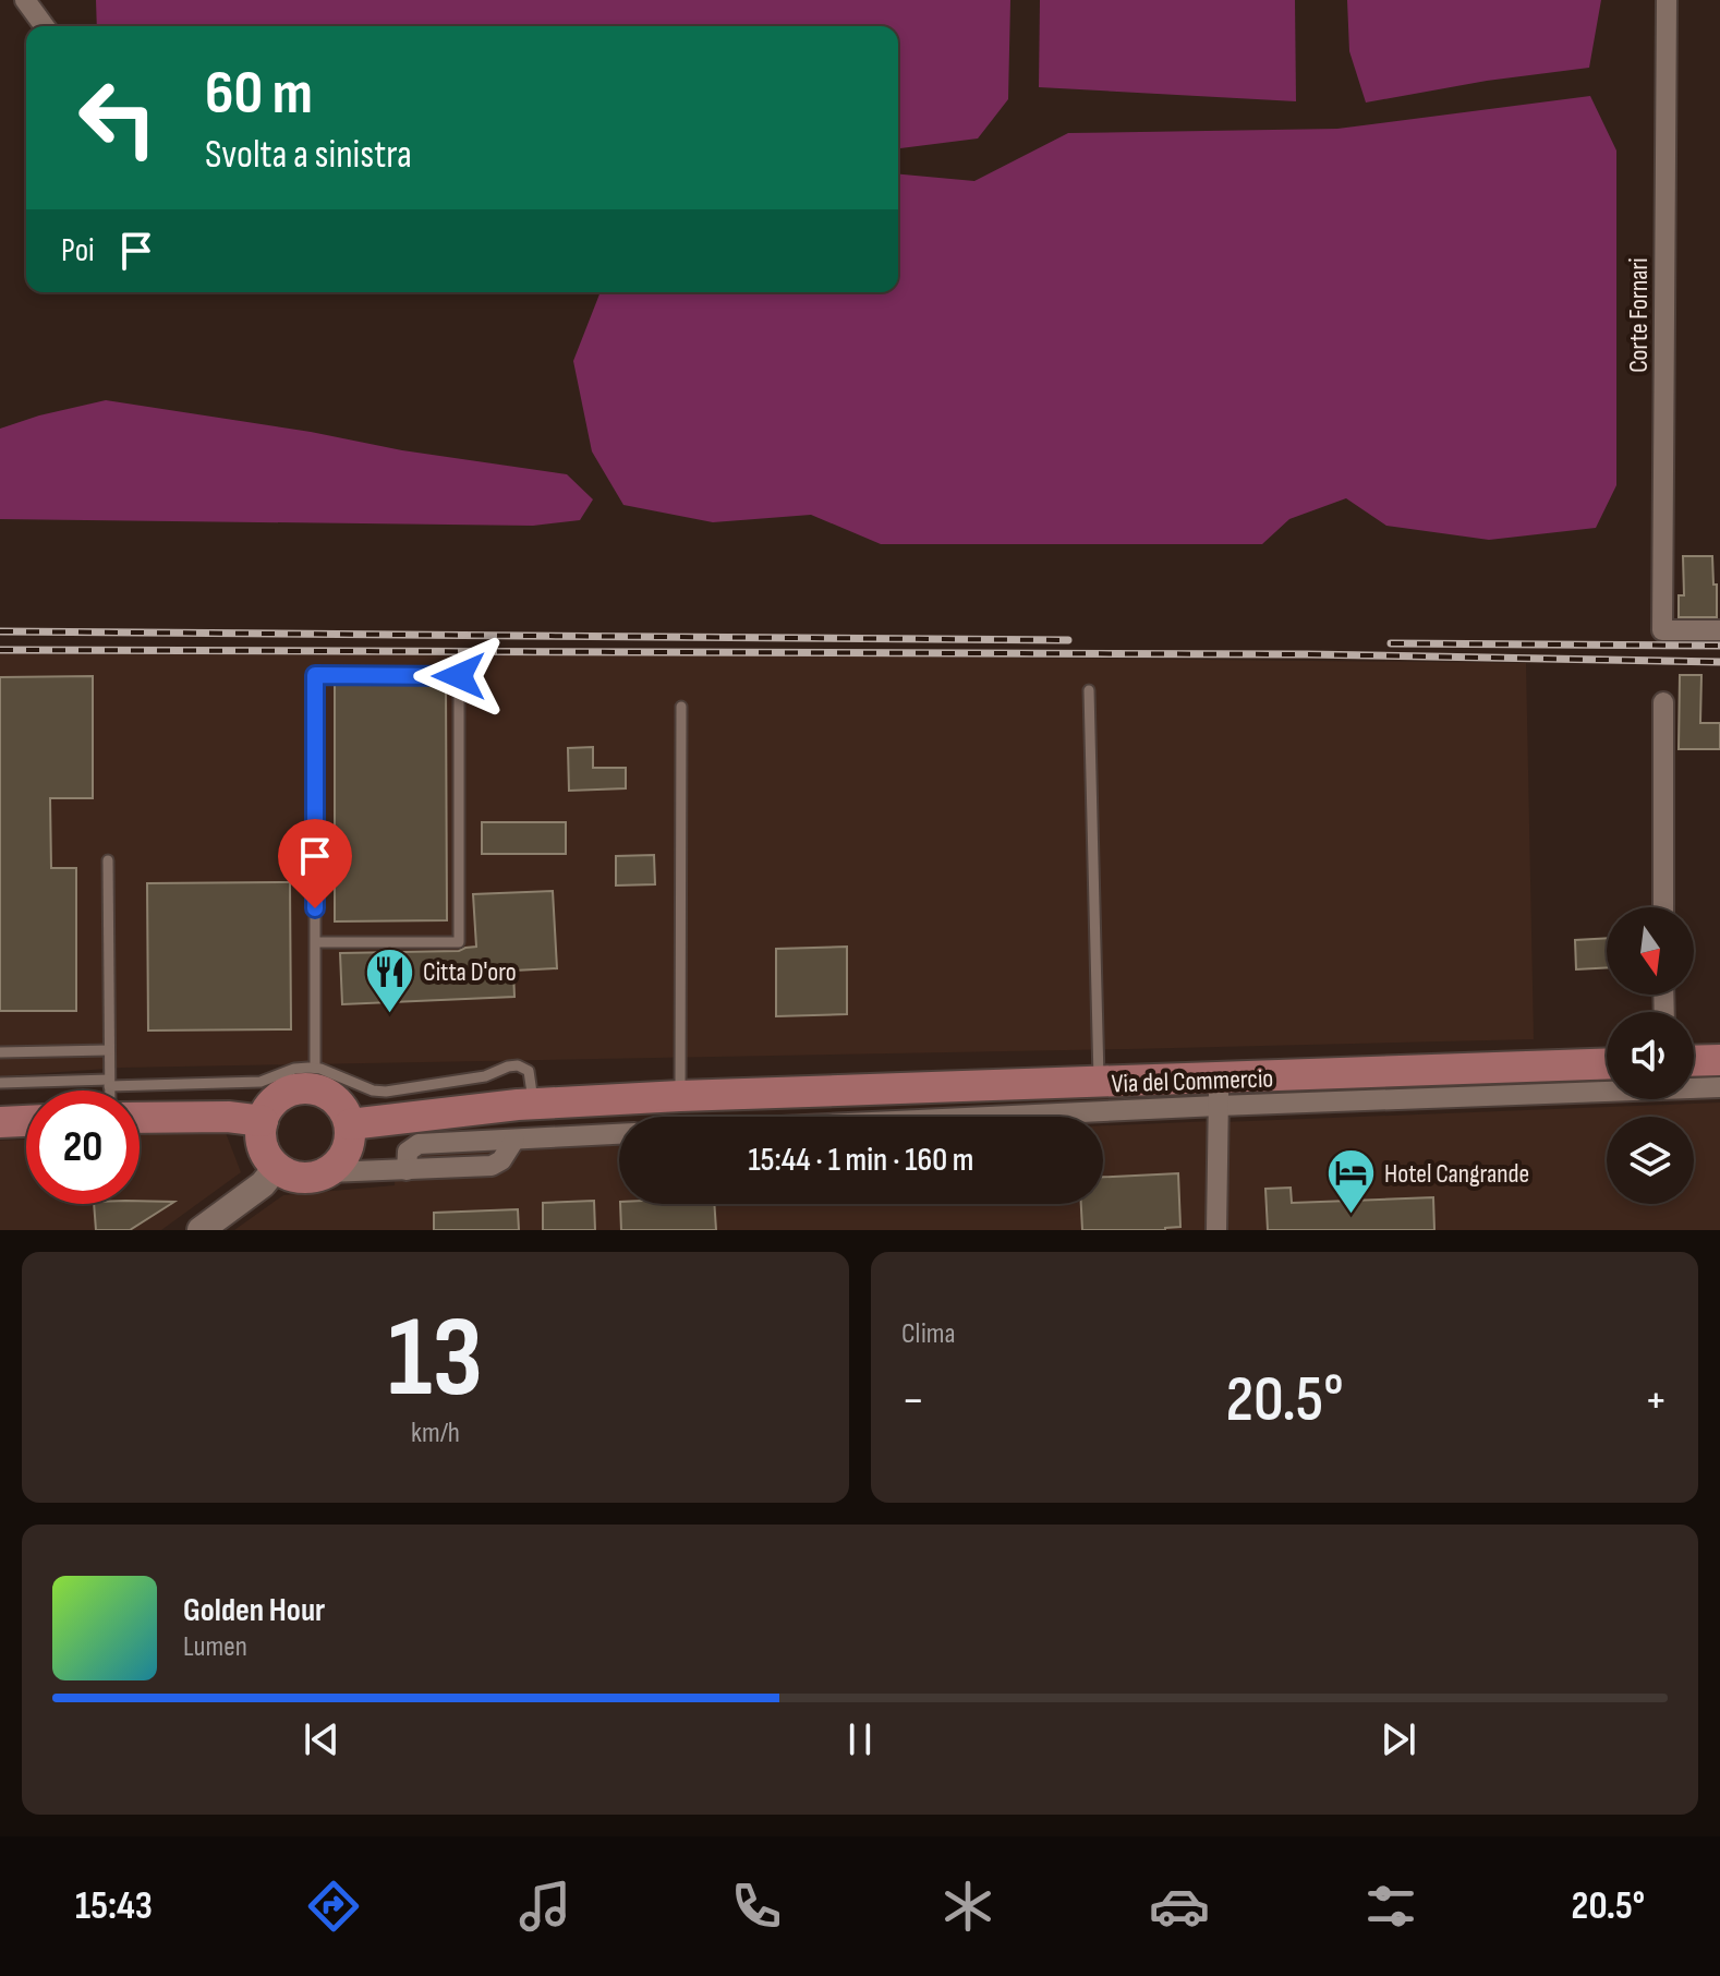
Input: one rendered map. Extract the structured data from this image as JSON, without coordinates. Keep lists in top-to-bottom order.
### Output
{
  "streets": {
    "street": ["Corte Fornari", "Via del Commercio"]
  },
  "places": {
    "restaurant": ["Citta D'oro"],
    "hotel": ["Hotel Cangrande"]
  },
  "north": "bottom",
  "page": {
    "turn": ["60 m", "Svolta a sinistra"],
    "then": "Poi",
    "limit": "20",
    "trip": "15:44 · 1 min · 160 m",
    "tile": [
      ["13", "km/h"],
      "Clima"
    ],
    "heat": ["−", "20.5°", "+"],
    "song": ["Golden Hour", "Lumen"],
    "tabs": ["15:43", "20.5°"]
  }
}
